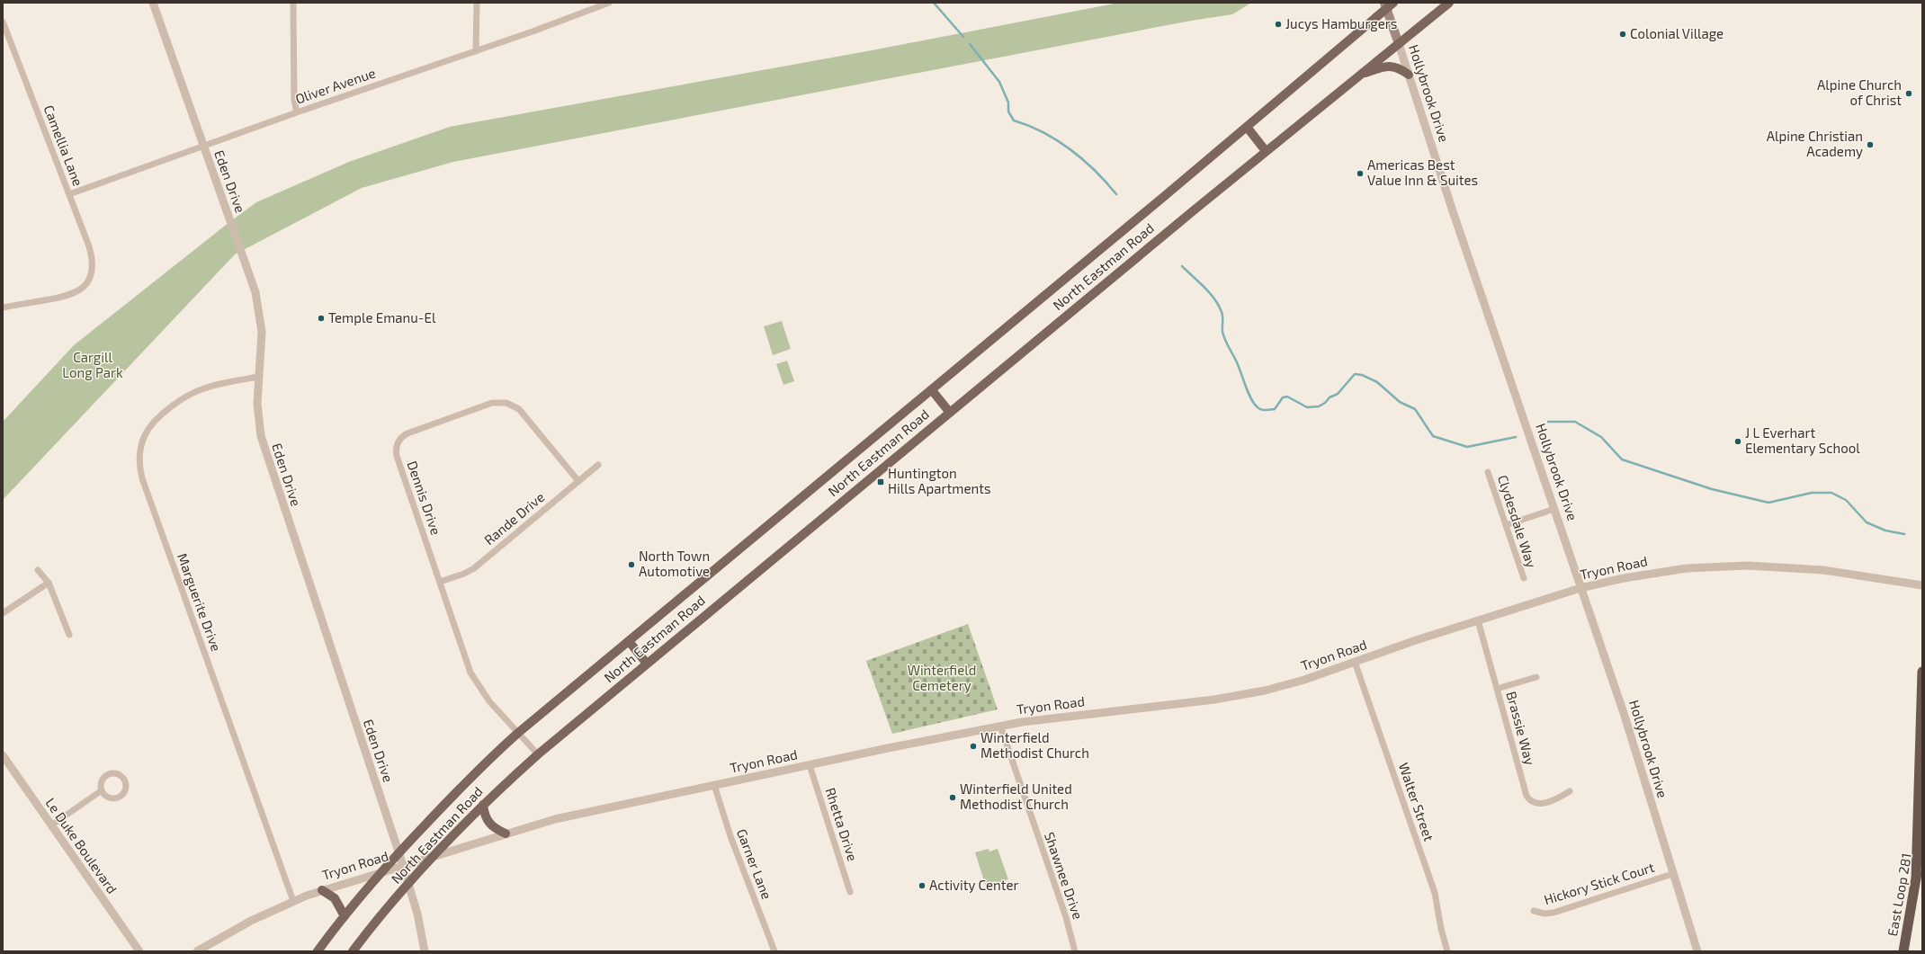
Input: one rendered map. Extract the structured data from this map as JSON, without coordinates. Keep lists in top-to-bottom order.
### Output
{
  "streets": {
    "highway": ["East Loop 281"],
    "main road": ["Hollybrook Drive", "North Eastman Road"],
    "street": [
      "Oliver Avenue",
      "Camellia Lane",
      "Eden Drive",
      "Dennis Drive",
      "Rande Drive",
      "Clydesdale Way",
      "Tryon Road",
      "Marguerite Drive",
      "Brassie Way",
      "Walter Street",
      "Rhetta Drive",
      "Le Duke Boulevard",
      "Garner Lane",
      "Shawnee Drive",
      "Hickory Stick Court"
    ]
  },
  "crossings": [
    ["Oliver Avenue", "Camellia Lane"],
    ["Oliver Avenue", "Eden Drive"],
    ["Hollybrook Drive", "North Eastman Road"],
    ["Hollybrook Drive", "Tryon Road"],
    ["Hollybrook Drive", "Hickory Stick Court"],
    ["Eden Drive", "North Eastman Road"],
    ["Eden Drive", "Tryon Road"],
    ["Eden Drive", "Marguerite Drive"],
    ["North Eastman Road", "Dennis Drive"],
    ["North Eastman Road", "Tryon Road"],
    ["Dennis Drive", "Rande Drive"],
    ["Tryon Road", "Marguerite Drive"],
    ["Tryon Road", "Brassie Way"],
    ["Tryon Road", "Walter Street"],
    ["Tryon Road", "Rhetta Drive"],
    ["Tryon Road", "Garner Lane"],
    ["Tryon Road", "Shawnee Drive"]
  ],
  "parks": ["Cargill Long Park", "Winterfield Cemetery"],
  "places": {
    "other": [
      "Jucys Hamburgers",
      "Colonial Village",
      "Alpine Church of Christ",
      "Alpine Christian Academy",
      "Americas Best Value Inn & Suites",
      "Temple Emanu-El",
      "J L Everhart Elementary School",
      "North Town Automotive",
      "Winterfield Methodist Church",
      "Winterfield United Methodist Church",
      "Activity Center"
    ],
    "transit": ["Huntington Hills Apartments"]
  }
}
